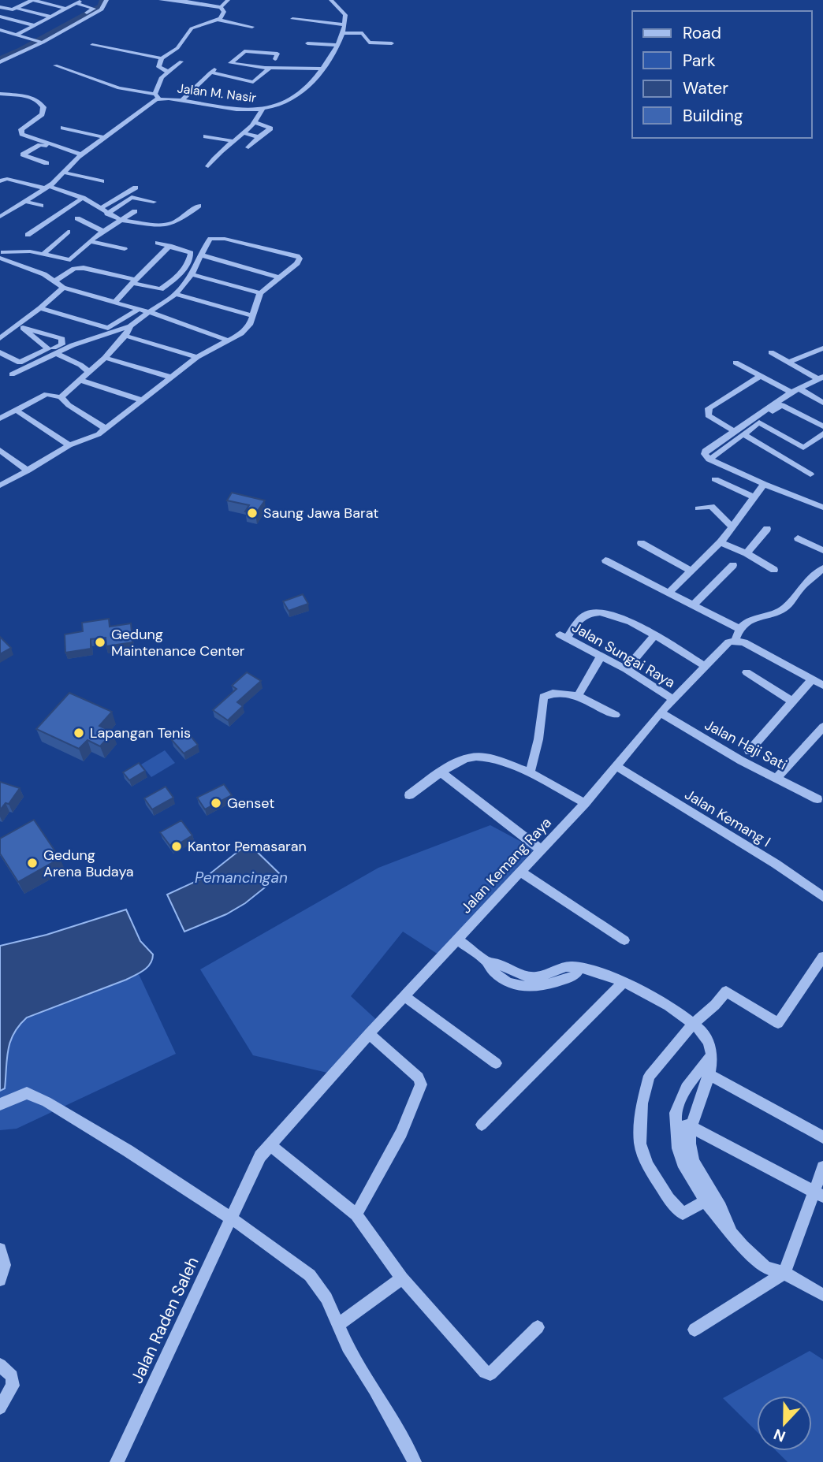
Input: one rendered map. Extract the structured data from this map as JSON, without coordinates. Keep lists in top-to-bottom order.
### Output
{
  "streets": {
    "street": [
      "Jalan M. Nasir",
      "Jalan Sungai Raya",
      "Jalan Haji Sati",
      "Jalan Kemang I",
      "Jalan Kemang Raya",
      "Jalan Raden Saleh"
    ]
  },
  "crossings": [
    ["Jalan Sungai Raya", "Jalan Kemang Raya"],
    ["Jalan Haji Sati", "Jalan Kemang Raya"],
    ["Jalan Kemang I", "Jalan Kemang Raya"],
    ["Jalan Kemang Raya", "Jalan Raden Saleh"]
  ],
  "water": ["Pemancingan"],
  "places": [
    "Saung Jawa Barat",
    "Gedung Maintenance Center",
    "Lapangan Tenis",
    "Genset",
    "Kantor Pemasaran",
    "Gedung Arena Budaya"
  ],
  "legend": [
    "Road",
    "Park",
    "Water",
    "Building"
  ],
  "north": "bottom"
}
